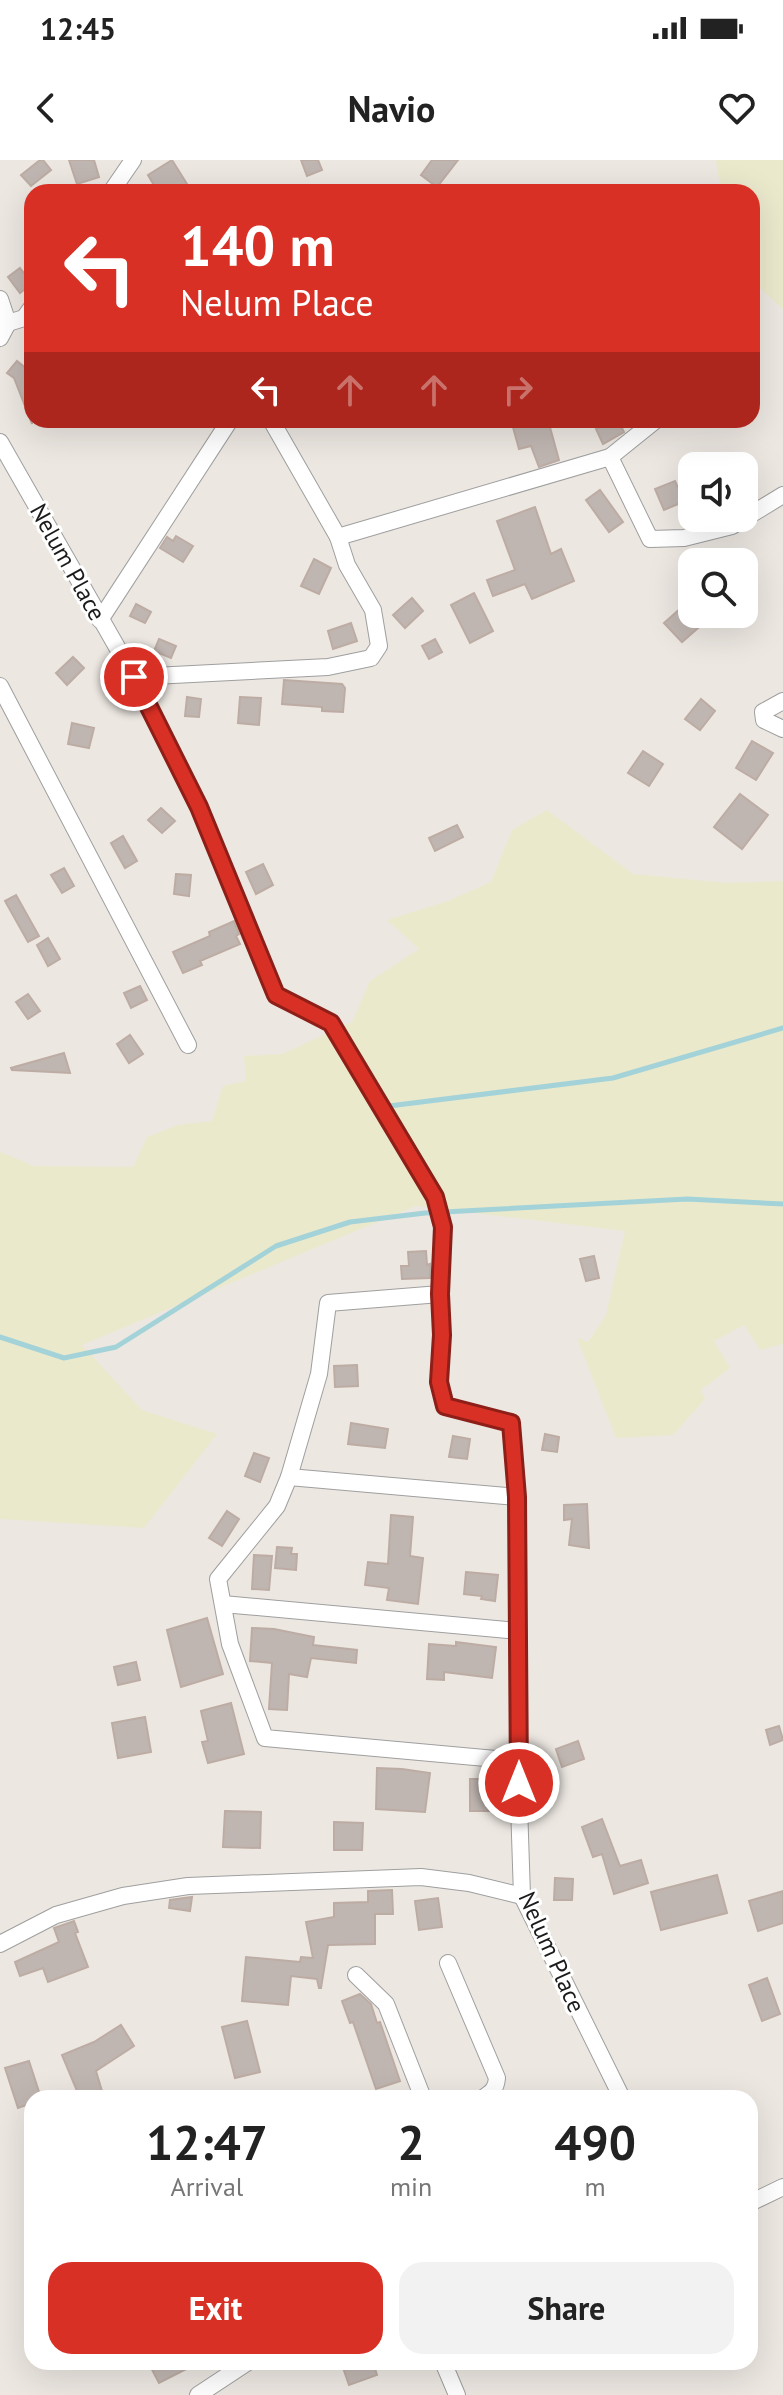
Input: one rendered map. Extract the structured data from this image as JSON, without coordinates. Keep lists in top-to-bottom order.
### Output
{
  "streets": {
    "street": ["Nelum Place"]
  },
  "page": {
    "status": "12:45",
    "header": "Navio",
    "turn": ["140 m", "Nelum Place"],
    "eta": [
      "12:47",
      "Arrival",
      "2",
      "min",
      "490",
      "m"
    ],
    "buttons": ["Exit", "Share"]
  }
}
